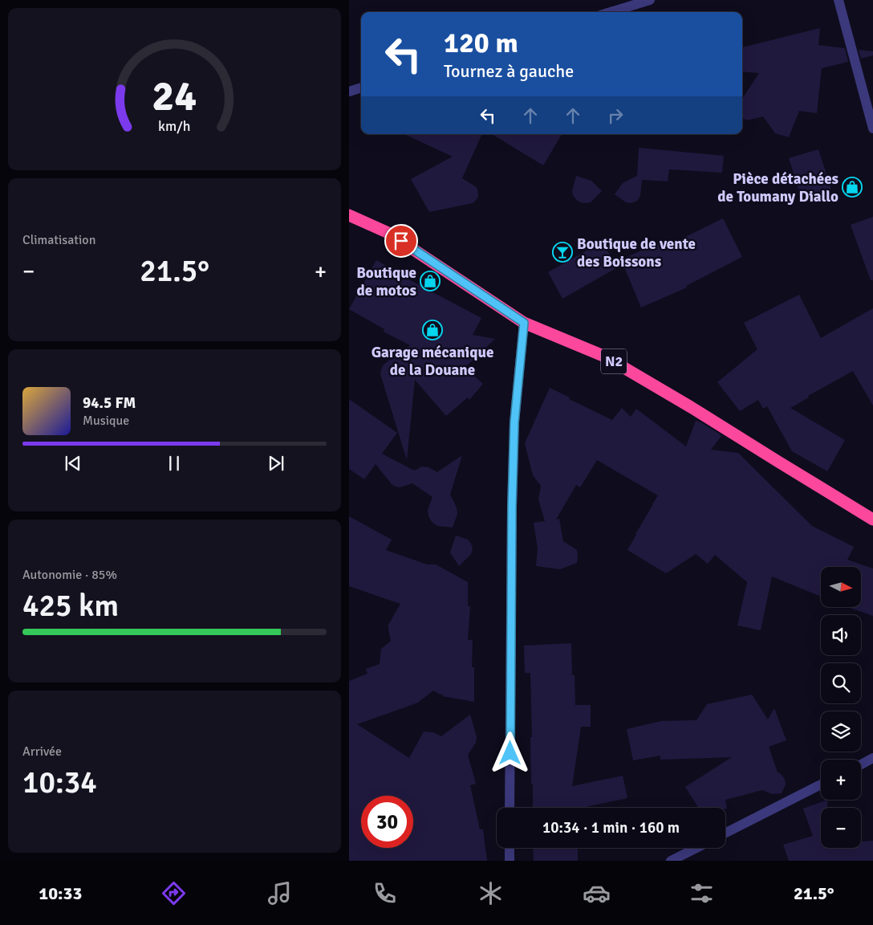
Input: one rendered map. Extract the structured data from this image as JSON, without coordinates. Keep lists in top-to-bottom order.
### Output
{
  "streets": {
    "highway": ["N2"]
  },
  "places": {
    "shop": ["Pièce détachées de Toumany Diallo", "Boutique de motos", "Garage mécanique de la Douane"],
    "bar": ["Boutique de vente des Boissons"]
  },
  "north": "right",
  "page": {
    "turn": ["120 m", "Tournez à gauche"],
    "tile": [
      "Climatisation",
      ["Autonomie · 85%", "425 km"],
      ["Arrivée", "10:34"]
    ],
    "heat": ["−", "21.5°", "+"],
    "song": ["94.5 FM", "Musique"],
    "map_buttons": ["+", "−"],
    "limit": "30",
    "trip": "10:34 · 1 min · 160 m",
    "tabs": ["10:33", "21.5°"],
    "gauge": ["24", "km/h"]
  }
}
